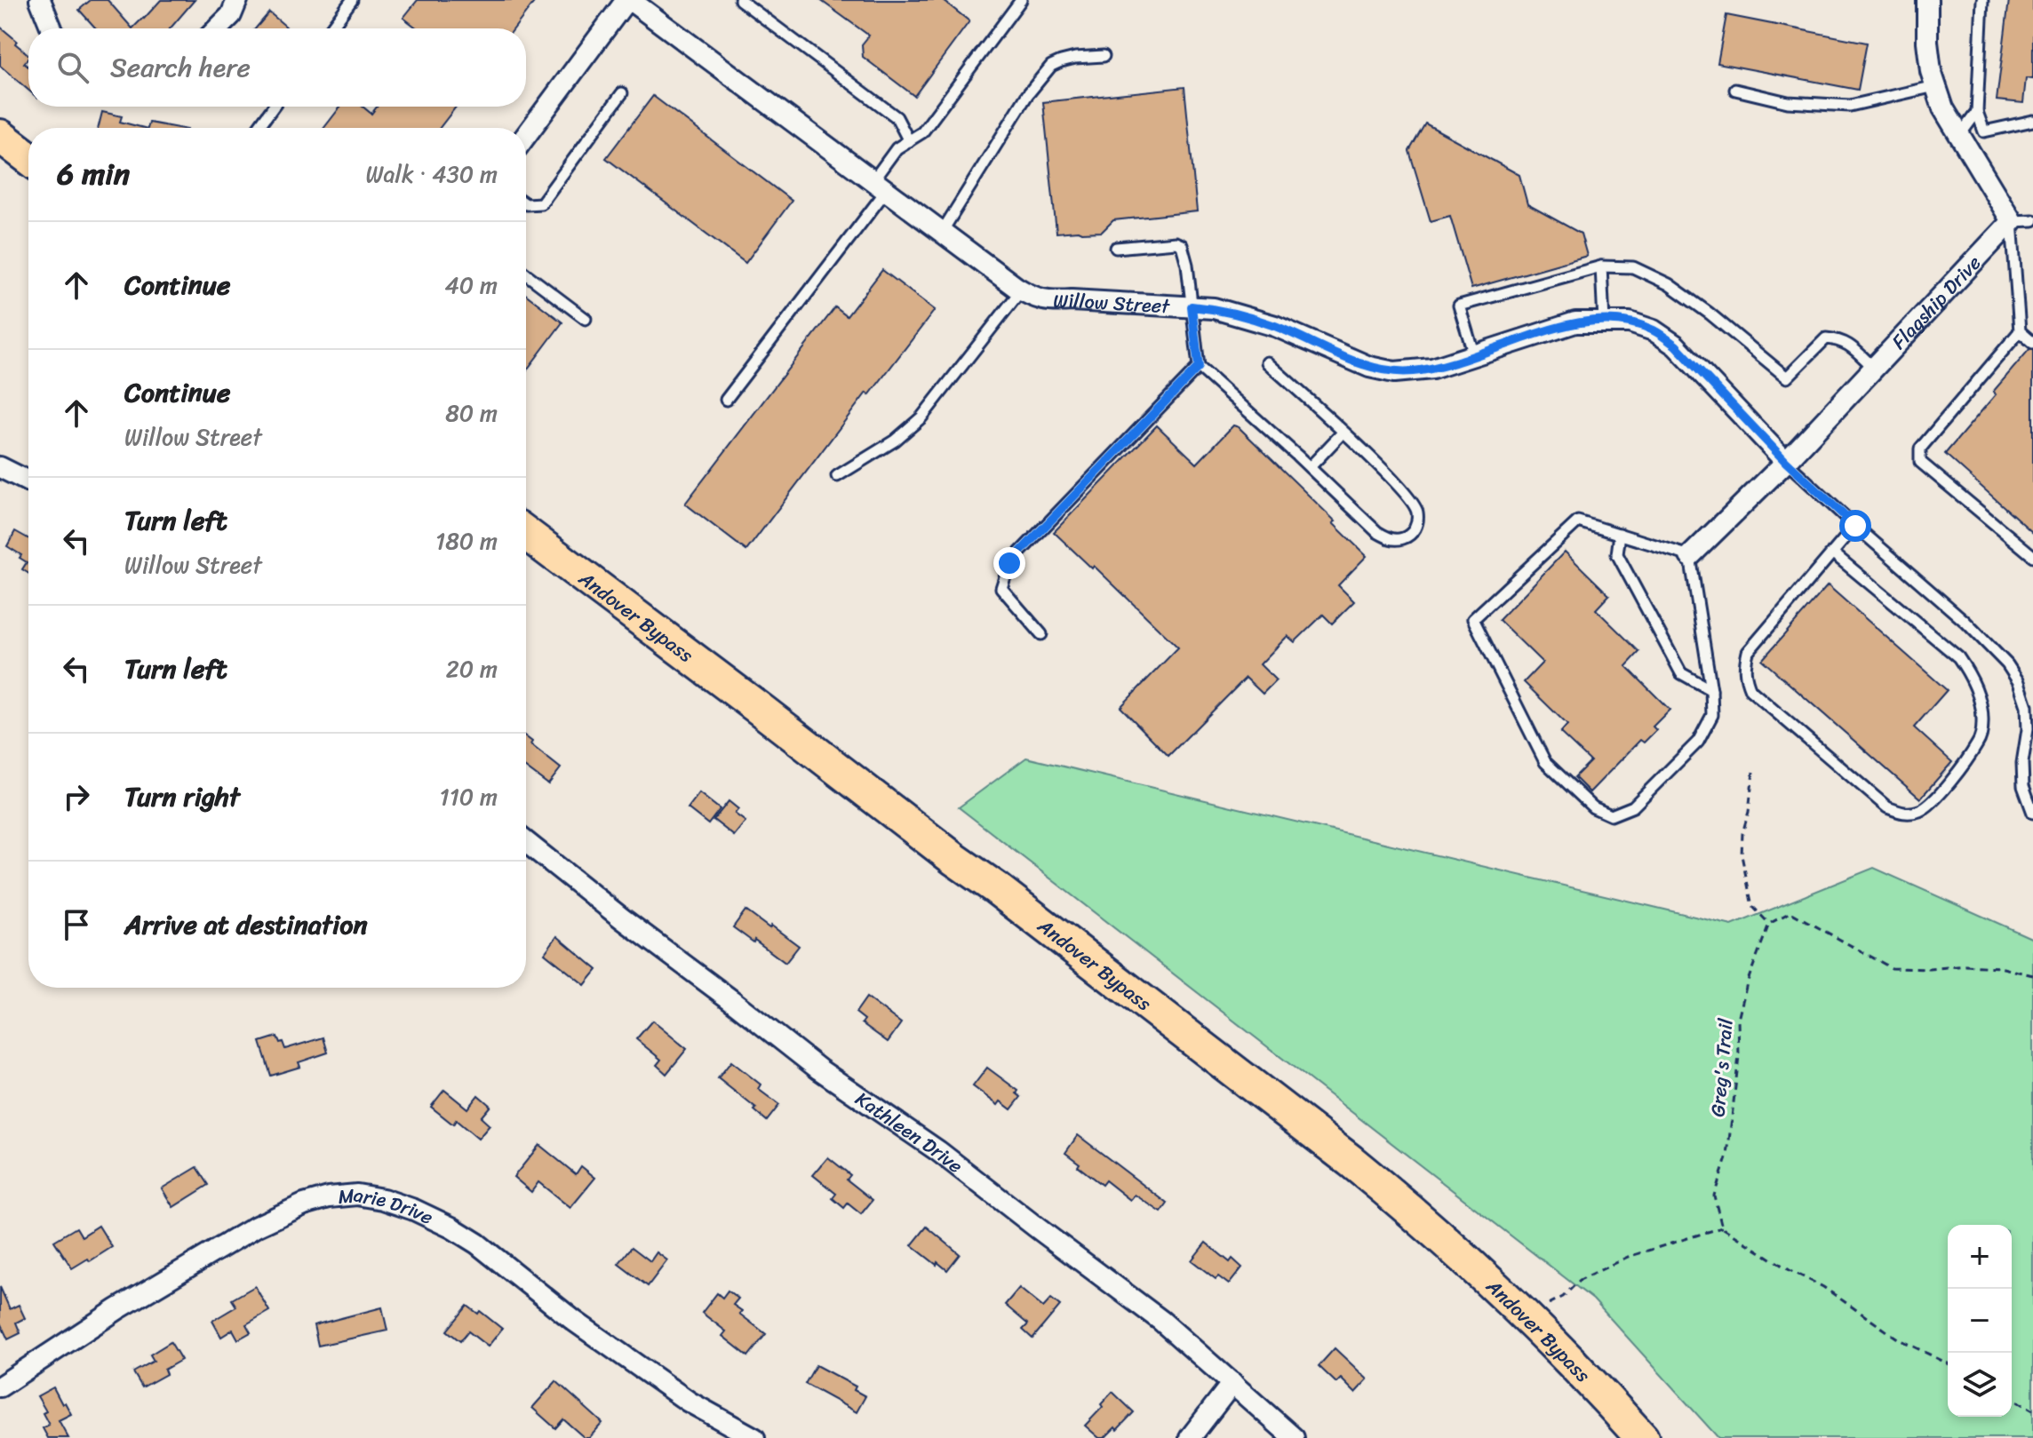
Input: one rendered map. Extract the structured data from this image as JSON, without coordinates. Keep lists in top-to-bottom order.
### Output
{
  "streets": {
    "main road": ["Andover Bypass"],
    "street": [
      "Flagship Drive",
      "Willow Street",
      "Kathleen Drive",
      "Marie Drive"
    ],
    "path": ["Greg's Trail"]
  },
  "crossings": [
    ["Flagship Drive", "Willow Street"]
  ],
  "page": {
    "search": "Search here",
    "heading": ["6 min", "Walk · 430 m"],
    "list": [
      ["Continue", "40 m"],
      ["Continue", "Willow Street", "80 m"],
      ["Turn left", "Willow Street", "180 m"],
      ["Turn left", "20 m"],
      ["Turn right", "110 m"],
      "Arrive at destination"
    ],
    "map_buttons": ["+", "−"]
  }
}
